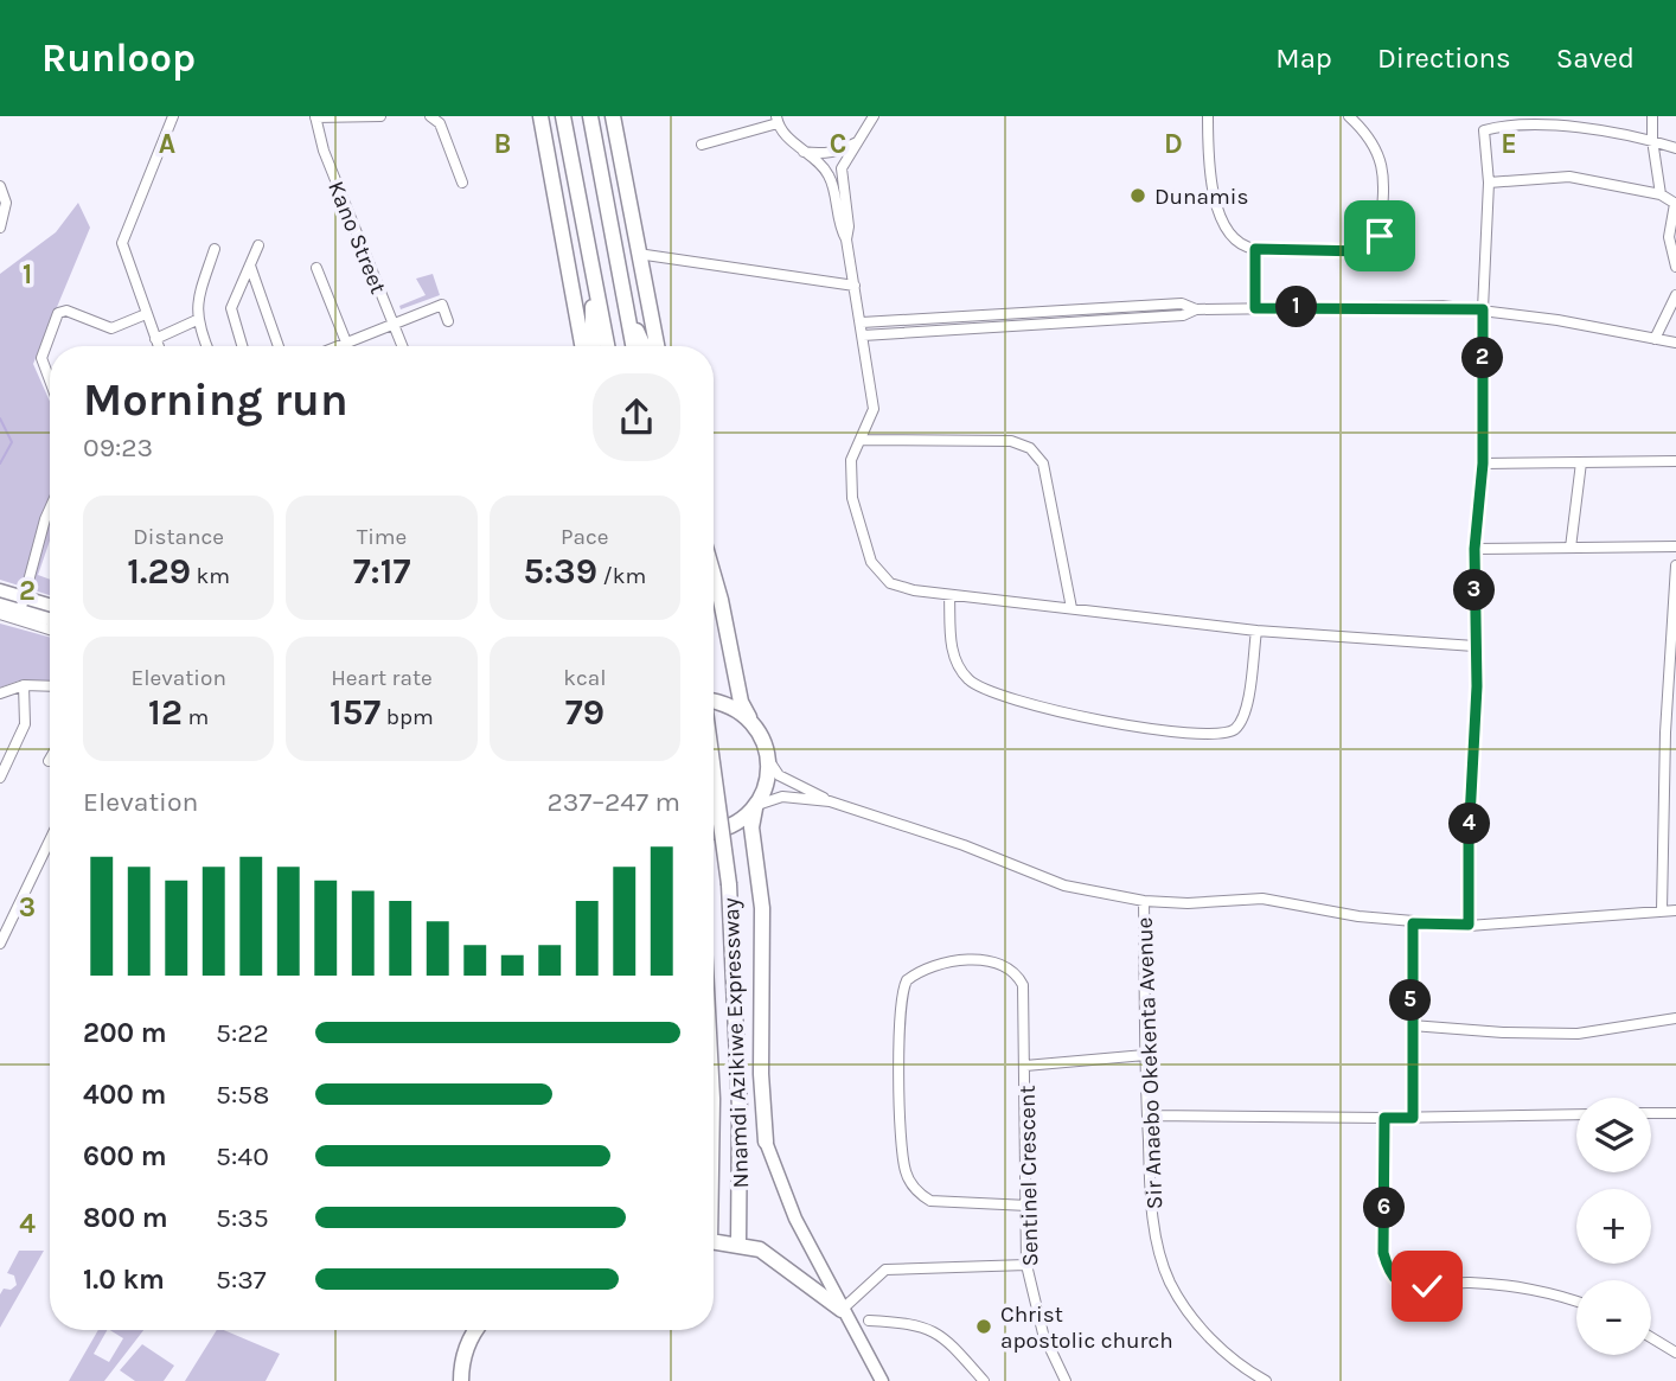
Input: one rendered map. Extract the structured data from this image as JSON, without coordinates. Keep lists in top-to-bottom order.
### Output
{
  "streets": {
    "highway": ["Nnamdi Azikiwe Expressway"],
    "street": ["Kano Street", "Sir Anaebo Okekenta Avenue", "Sentinel Crescent"]
  },
  "places": ["Dunamis", "Christ apostolic church"],
  "page": {
    "header": "Runloop",
    "nav": ["Map", "Directions", "Saved"],
    "pins": [
      "1",
      "2",
      "3",
      "4",
      "5",
      "6"
    ],
    "heading": ["Morning run", "09:23"],
    "stats": [
      ["Distance", "1.29 km"],
      ["Time", "7:17"],
      ["Pace", "5:39 /km"],
      ["Elevation", "12 m"],
      ["Heart rate", "157 bpm"],
      ["kcal", "79"]
    ],
    "chart": ["Elevation", "237–247 m"],
    "list": [
      {
        "name": "200 m",
        "note": "5:22"
      },
      {
        "name": "400 m",
        "note": "5:58"
      },
      {
        "name": "600 m",
        "note": "5:40"
      },
      {
        "name": "800 m",
        "note": "5:35"
      },
      {
        "name": "1.0 km",
        "note": "5:37"
      }
    ],
    "map_buttons": ["+", "−"]
  },
  "grid": {
    "columns": [
      "A",
      "B",
      "C",
      "D",
      "E"
    ],
    "rows": [
      "1",
      "2",
      "3",
      "4"
    ]
  }
}
